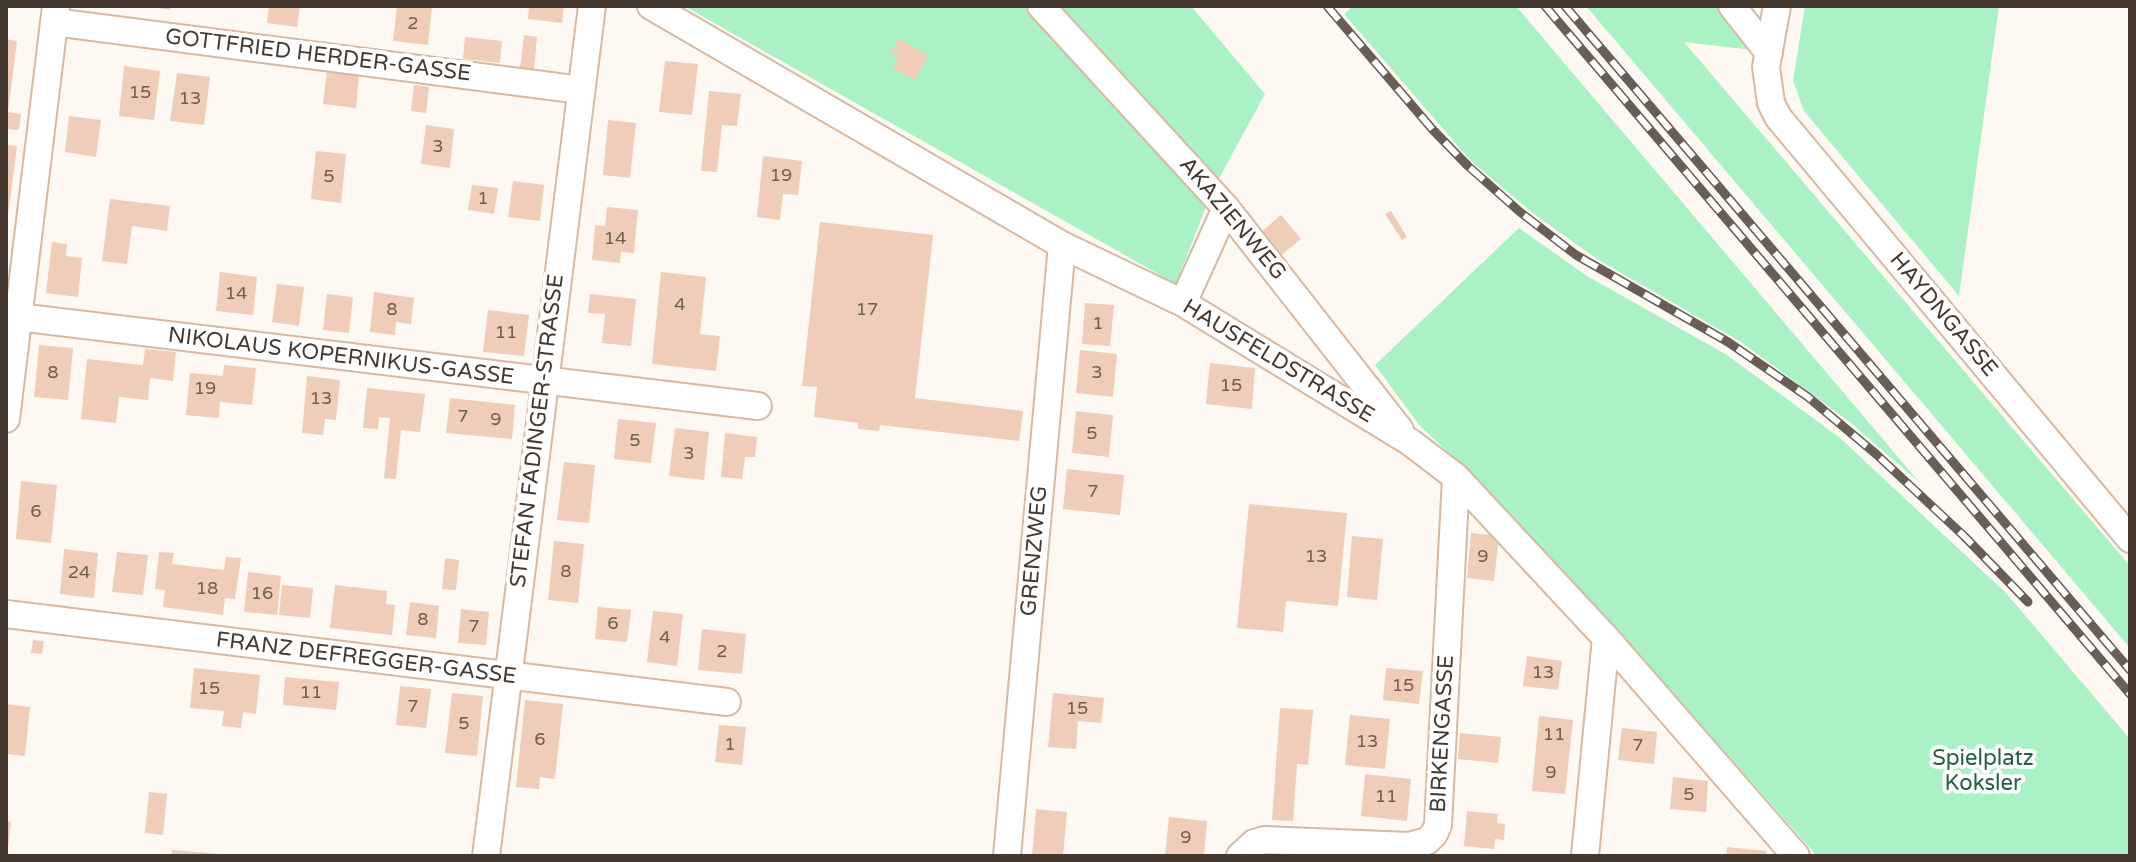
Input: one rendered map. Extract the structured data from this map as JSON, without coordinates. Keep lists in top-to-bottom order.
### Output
{
  "streets": {
    "street": [
      "GOTTFRIED HERDER-GASSE",
      "AKAZIENWEG",
      "HAYDNGASSE",
      "NIKOLAUS KOPERNIKUS-GASSE",
      "HAUSFELDSTRASSE",
      "STEFAN FADINGER-STRASSE",
      "GRENZWEG",
      "FRANZ DEFREGGER-GASSE",
      "BIRKENGASSE"
    ]
  },
  "crossings": [
    ["GOTTFRIED HERDER-GASSE", "STEFAN FADINGER-STRASSE"],
    ["AKAZIENWEG", "HAUSFELDSTRASSE"],
    ["NIKOLAUS KOPERNIKUS-GASSE", "STEFAN FADINGER-STRASSE"],
    ["HAUSFELDSTRASSE", "GRENZWEG"],
    ["HAUSFELDSTRASSE", "BIRKENGASSE"],
    ["STEFAN FADINGER-STRASSE", "FRANZ DEFREGGER-GASSE"]
  ],
  "parks": ["Spielplatz Koksler"],
  "house_numbers": [
    "2",
    "15",
    "13",
    "3",
    "19",
    "5",
    "1",
    "14",
    "14",
    "4",
    "8",
    "17",
    "1",
    "11",
    "8",
    "3",
    "15",
    "19",
    "13",
    "7",
    "9",
    "5",
    "5",
    "3",
    "7",
    "6",
    "13",
    "9",
    "8",
    "24",
    "18",
    "16",
    "8",
    "6",
    "7",
    "4",
    "2",
    "13",
    "15",
    "15",
    "11",
    "7",
    "15",
    "5",
    "11",
    "6",
    "13",
    "1",
    "7",
    "9",
    "5",
    "11",
    "9"
  ]
}
